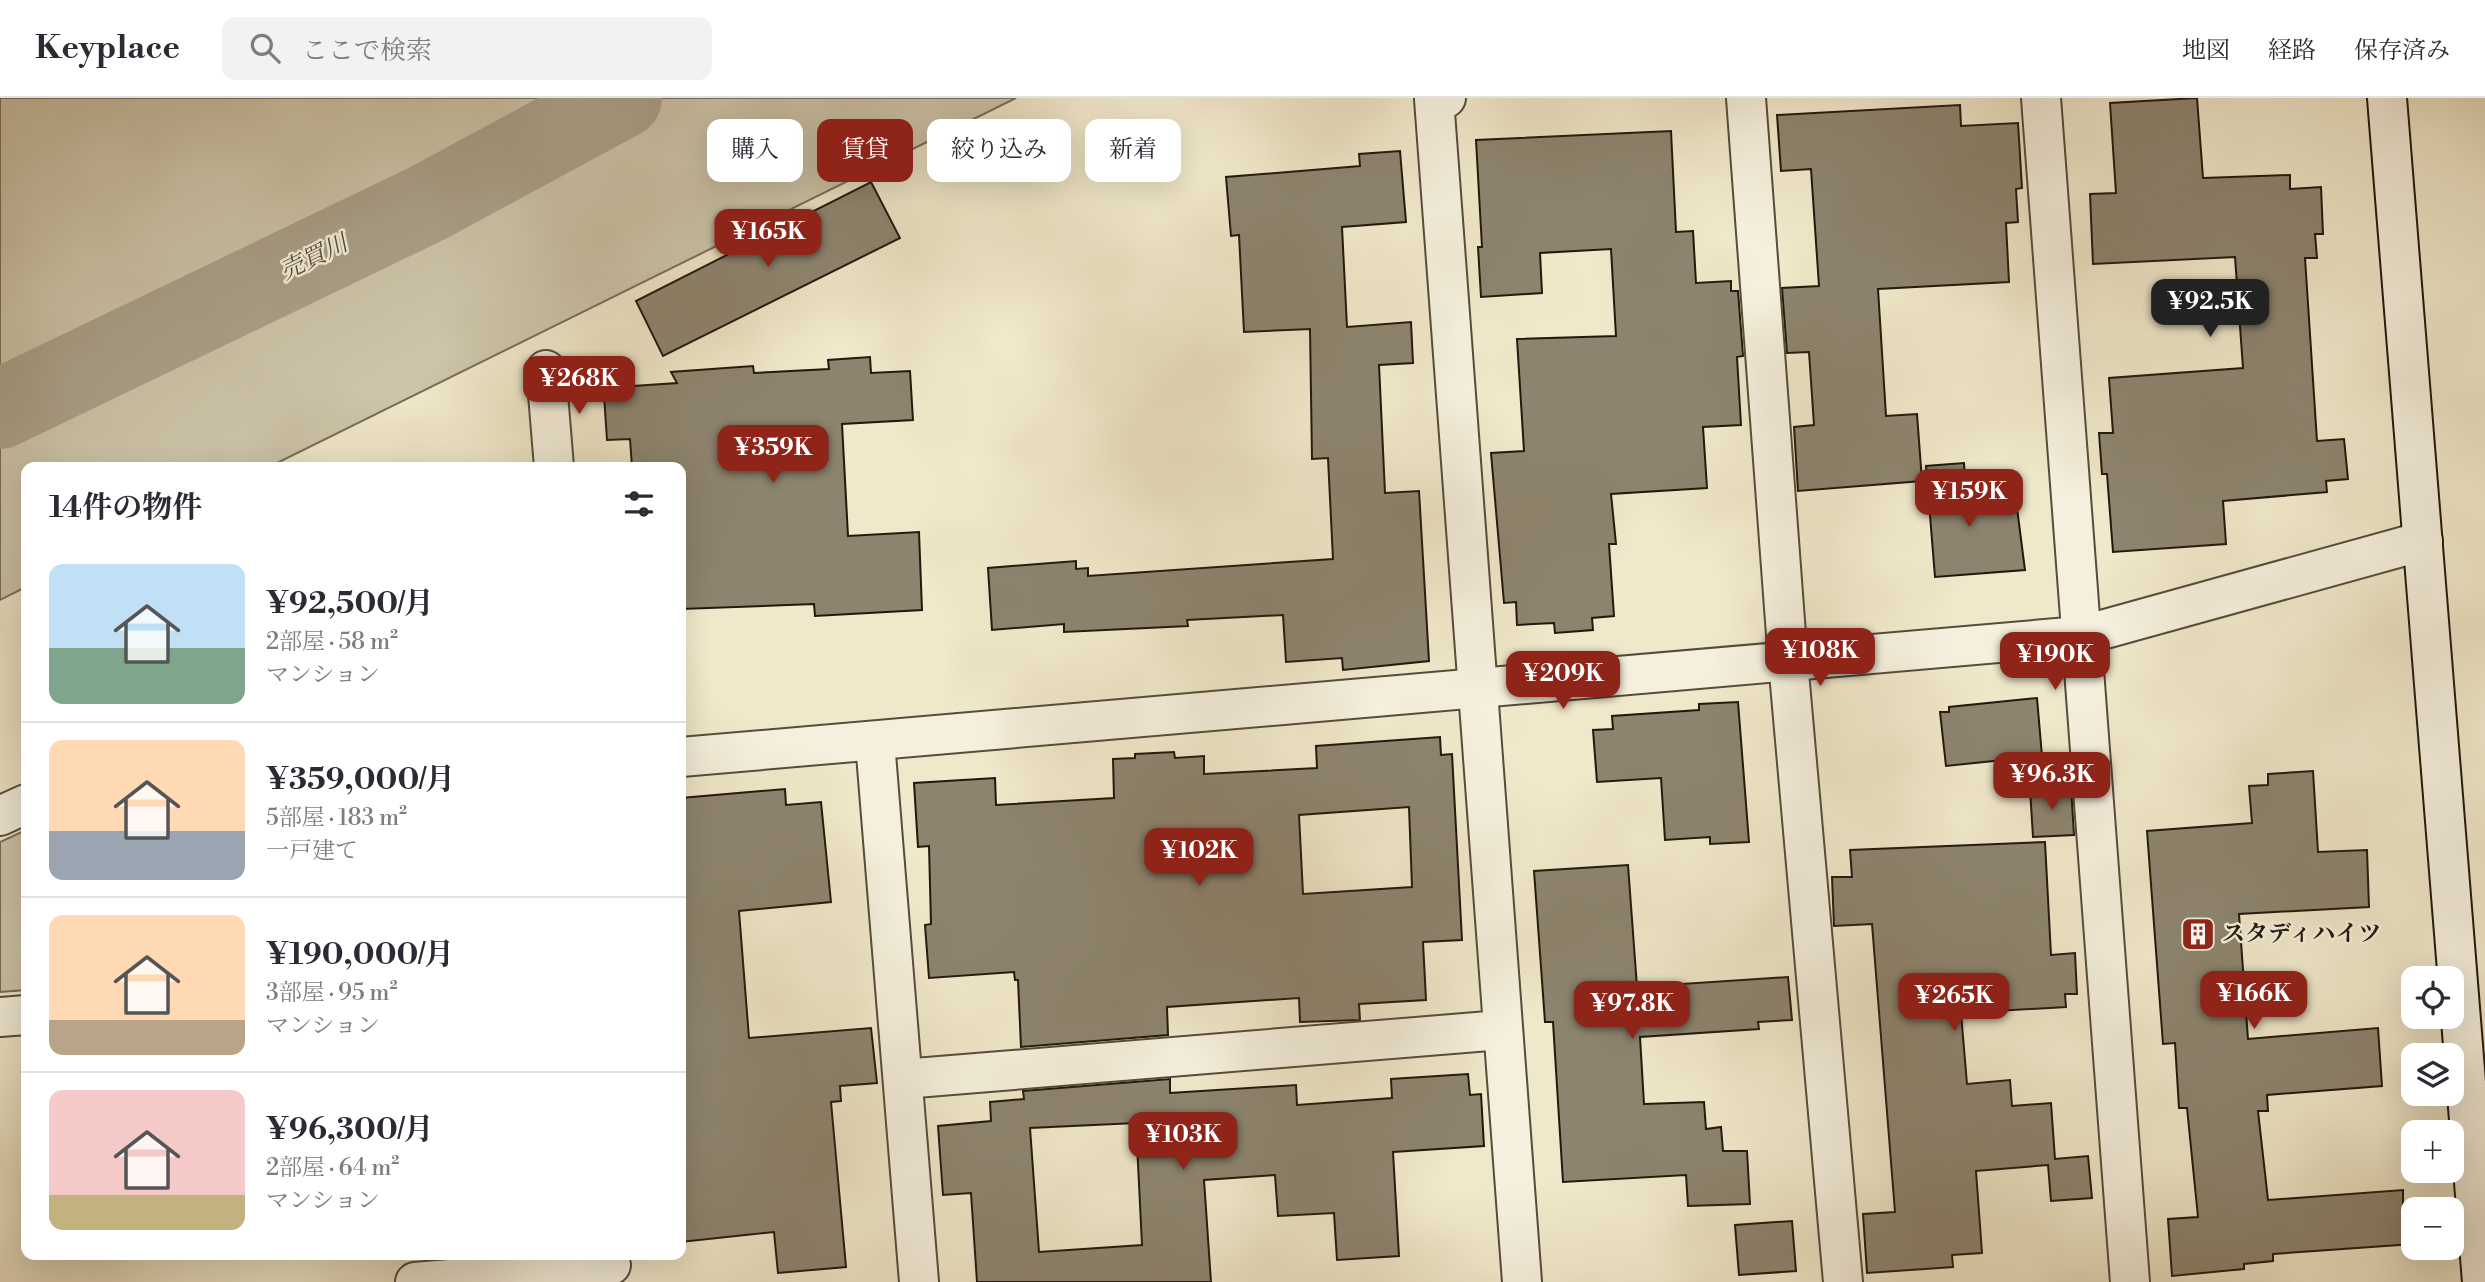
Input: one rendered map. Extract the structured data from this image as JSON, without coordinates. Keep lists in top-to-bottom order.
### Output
{
  "water": ["売買川"],
  "places": {
    "building": ["スタディハイツ"]
  },
  "page": {
    "header": "Keyplace",
    "search": "ここで検索",
    "nav": ["地図", "経路", "保存済み"],
    "chip": [
      "購入",
      "賃貸",
      "絞り込み",
      "新着"
    ],
    "price": [
      "¥165K",
      "¥92.5K",
      "¥268K",
      "¥359K",
      "¥159K",
      "¥108K",
      "¥190K",
      "¥209K",
      "¥96.3K",
      "¥102K",
      "¥166K",
      "¥265K",
      "¥97.8K",
      "¥103K"
    ],
    "heading": "14件の物件",
    "list": [
      {
        "name": "¥92,500/月",
        "note": "2部屋 · 58 m² · マンション"
      },
      {
        "name": "¥359,000/月",
        "note": "5部屋 · 183 m² · 一戸建て"
      },
      {
        "name": "¥190,000/月",
        "note": "3部屋 · 95 m² · マンション"
      },
      {
        "name": "¥96,300/月",
        "note": "2部屋 · 64 m² · マンション"
      }
    ],
    "map_buttons": ["+", "−"]
  }
}
